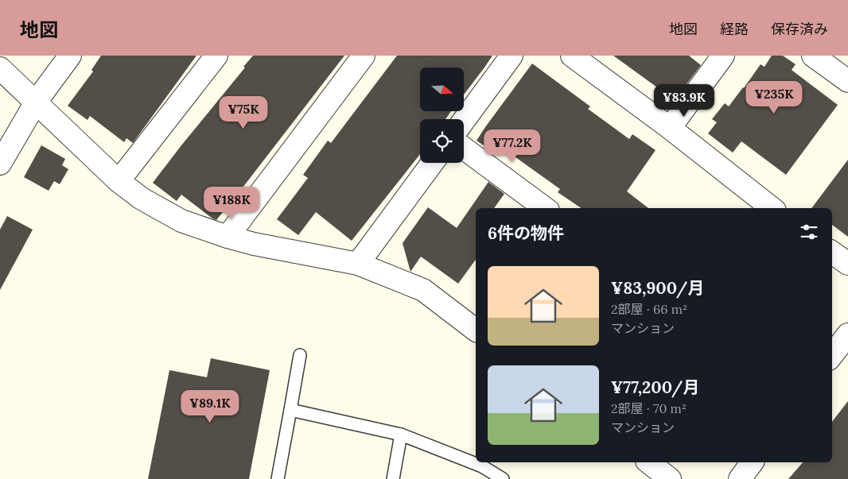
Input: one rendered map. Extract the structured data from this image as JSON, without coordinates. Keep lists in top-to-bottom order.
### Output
{
  "north": "right",
  "page": {
    "header": "地図",
    "nav": ["地図", "経路", "保存済み"],
    "price": [
      "¥235K",
      "¥83.9K",
      "¥75K",
      "¥77.2K",
      "¥188K",
      "¥89.1K"
    ],
    "heading": "6件の物件",
    "list": [
      {
        "name": "¥83,900/月",
        "note": "2部屋 · 66 m² · マンション"
      },
      {
        "name": "¥77,200/月",
        "note": "2部屋 · 70 m² · マンション"
      }
    ]
  }
}
